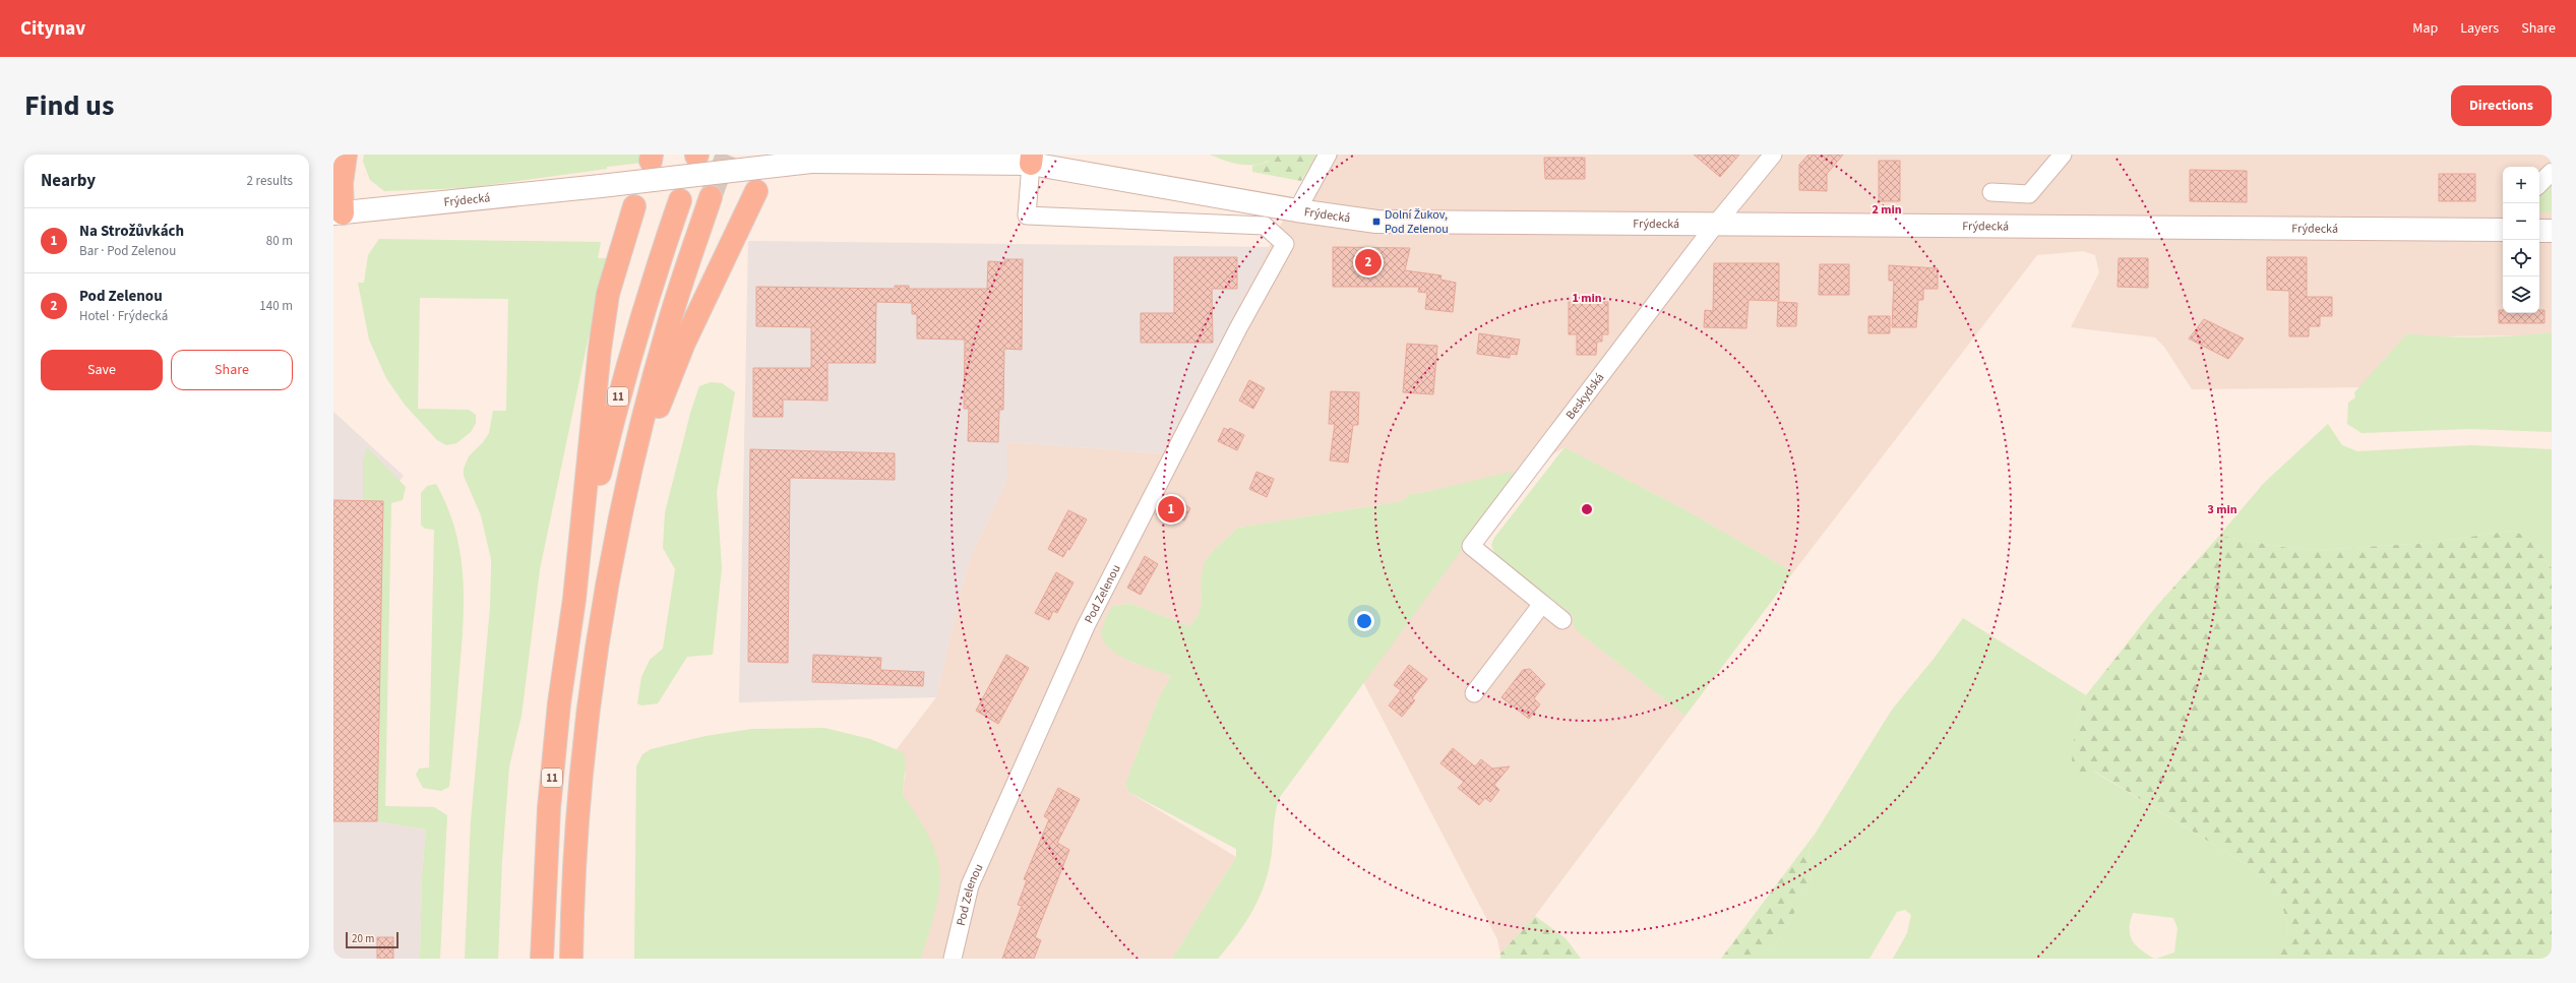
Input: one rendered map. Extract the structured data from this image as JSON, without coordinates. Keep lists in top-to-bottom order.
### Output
{
  "streets": {
    "highway": ["11"],
    "main road": ["Frýdecká"],
    "street": ["Beskydská", "Pod Zelenou"]
  },
  "crossings": [
    ["Frýdecká", "Beskydská"],
    ["Frýdecká", "Pod Zelenou"]
  ],
  "places": {
    "transit": ["Dolní Žukov, Pod Zelenou"]
  },
  "scale_bar": "20 m",
  "page": {
    "header": "Citynav",
    "nav": ["Map", "Layers", "Share"],
    "title": "Find us",
    "buttons": [
      "Directions",
      ["Save", "Share"]
    ],
    "heading": ["Nearby", "2 results"],
    "map_buttons": ["+", "−"],
    "list": [
      {
        "mark": "1",
        "name": "Na Strožůvkách",
        "note": "Bar · Pod Zelenou",
        "value": "80 m"
      },
      {
        "mark": "2",
        "name": "Pod Zelenou",
        "note": "Hotel · Frýdecká",
        "value": "140 m"
      }
    ],
    "pins": ["2", "1"],
    "scale": "20 m"
  },
  "rings": ["2 min", "1 min", "3 min"]
}
